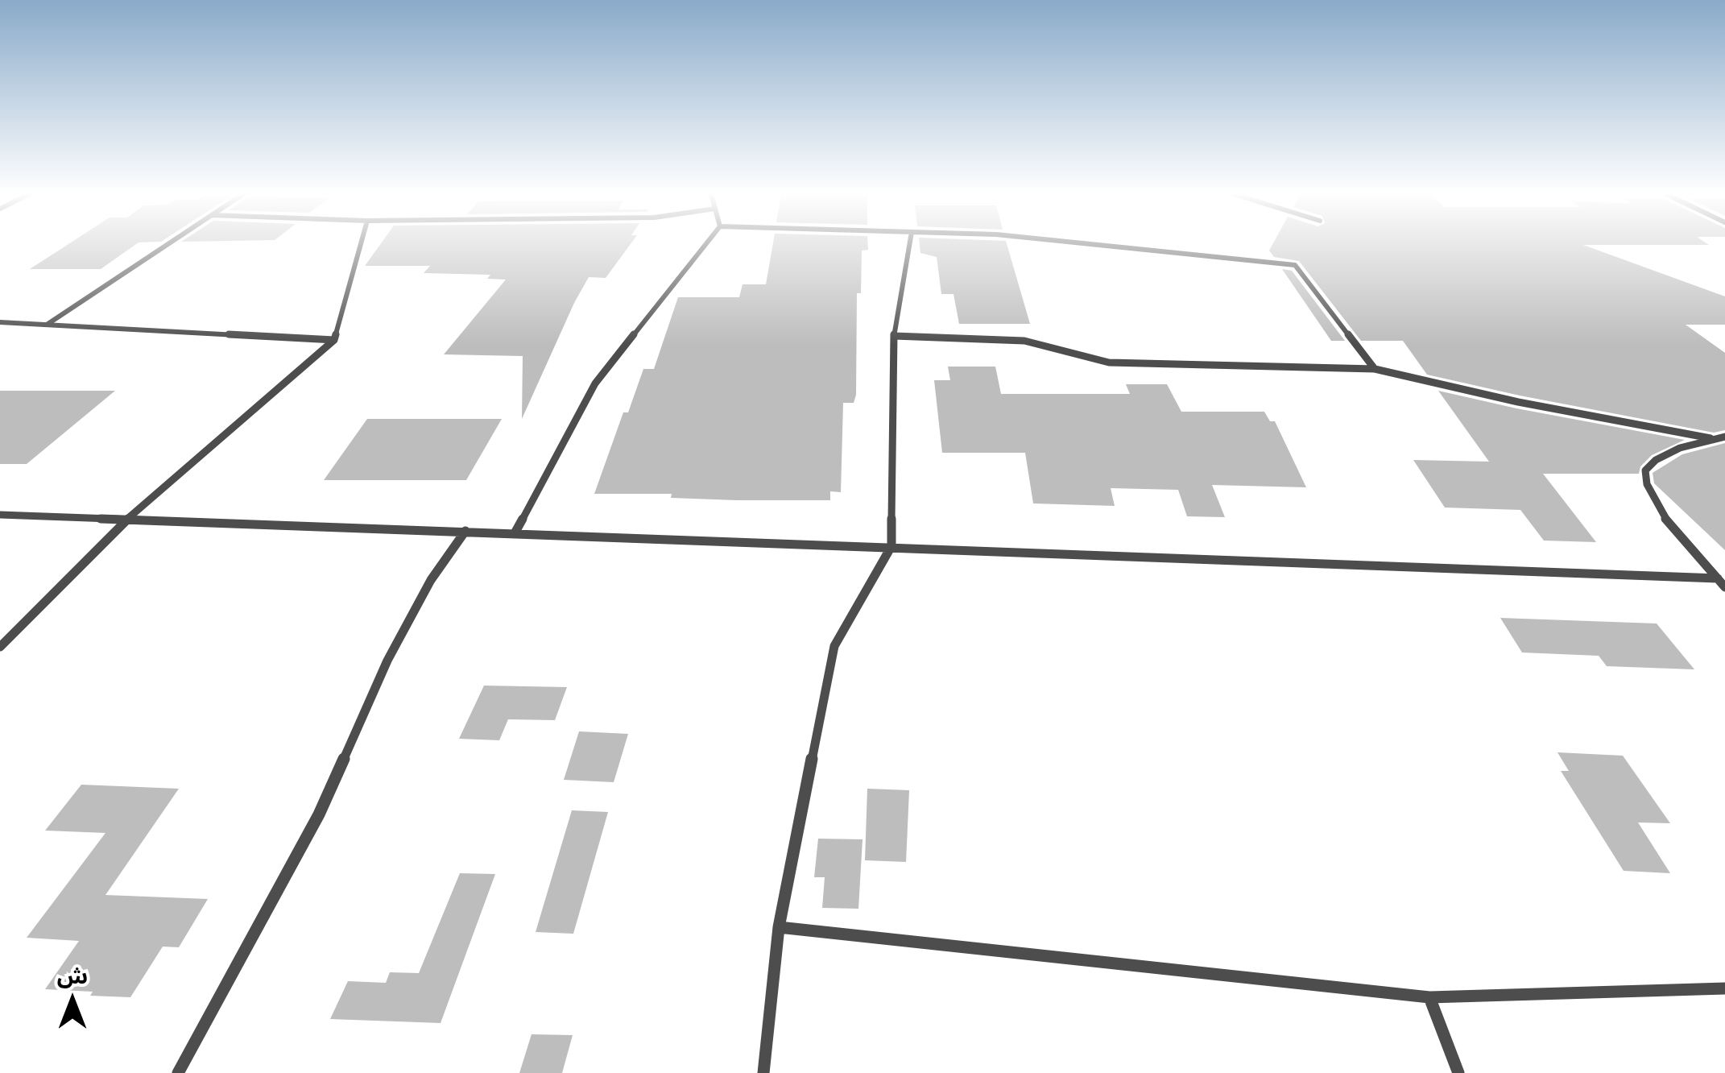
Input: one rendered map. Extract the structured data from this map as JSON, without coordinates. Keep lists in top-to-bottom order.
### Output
{
  "north": "top"
}
